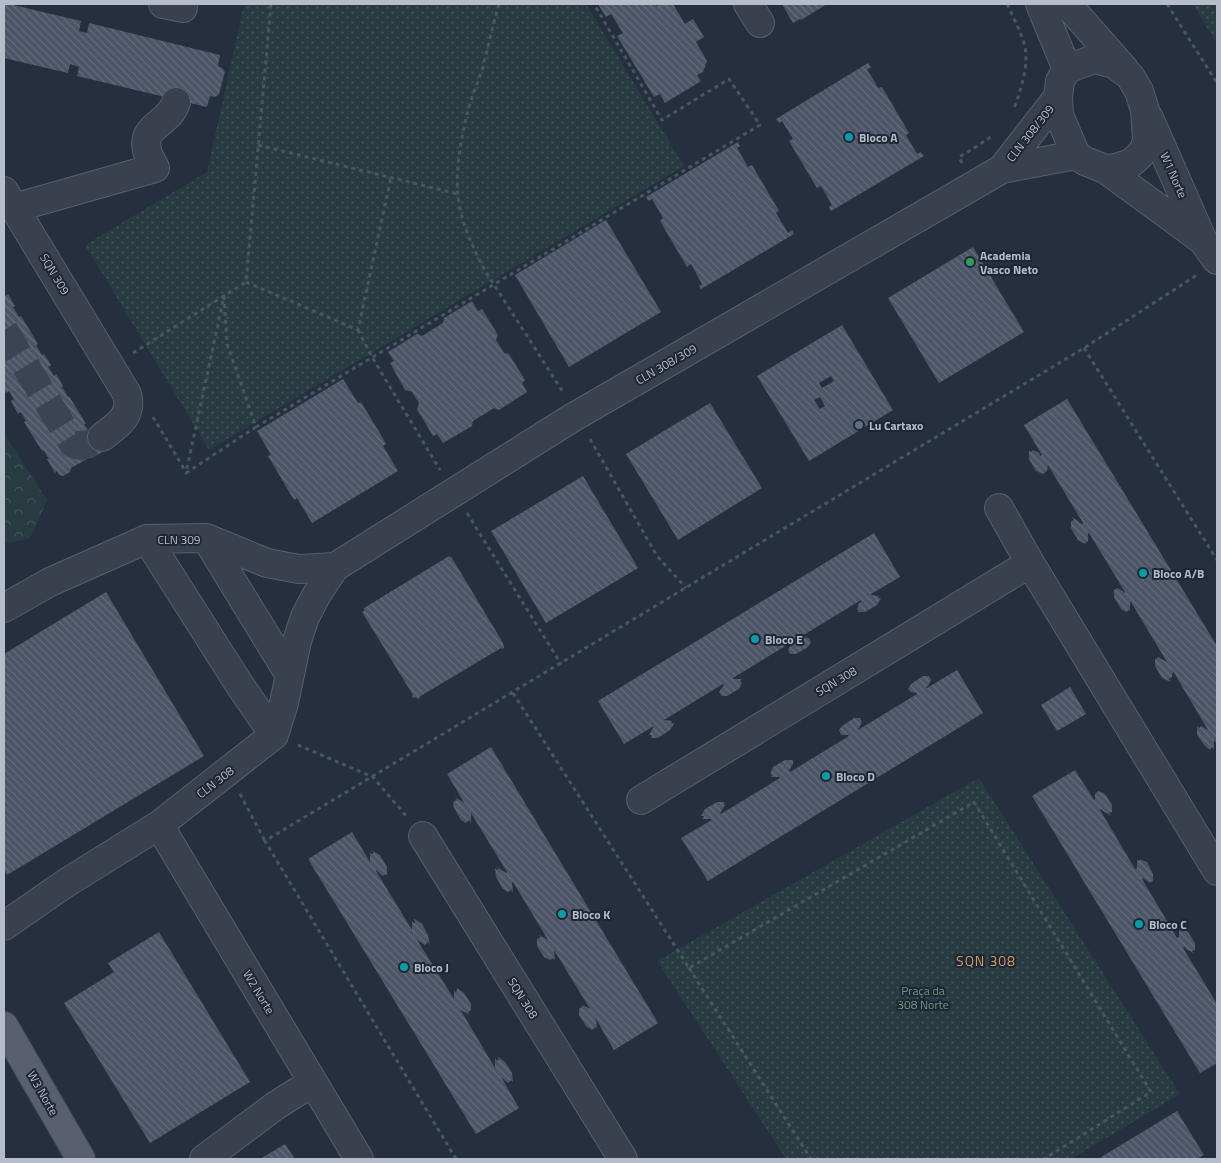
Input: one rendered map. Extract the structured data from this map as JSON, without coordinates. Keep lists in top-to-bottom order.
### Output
{
  "streets": {
    "main road": ["W3 Norte"],
    "street": [
      "CLN 308/309",
      "W1 Norte",
      "SQN 309",
      "CLN 309",
      "SQN 308",
      "CLN 308",
      "W2 Norte"
    ]
  },
  "crossings": [
    ["CLN 308/309", "W1 Norte"],
    ["CLN 308/309", "CLN 309"],
    ["CLN 308", "W2 Norte"]
  ],
  "districts": ["SQN 308"],
  "parks": ["Praça da 308 Norte"],
  "places": [
    "Bloco A",
    "Academia Vasco Neto",
    "Lu Cartaxo",
    "Bloco A/B",
    "Bloco E",
    "Bloco D",
    "Bloco K",
    "Bloco C",
    "Bloco J"
  ]
}
